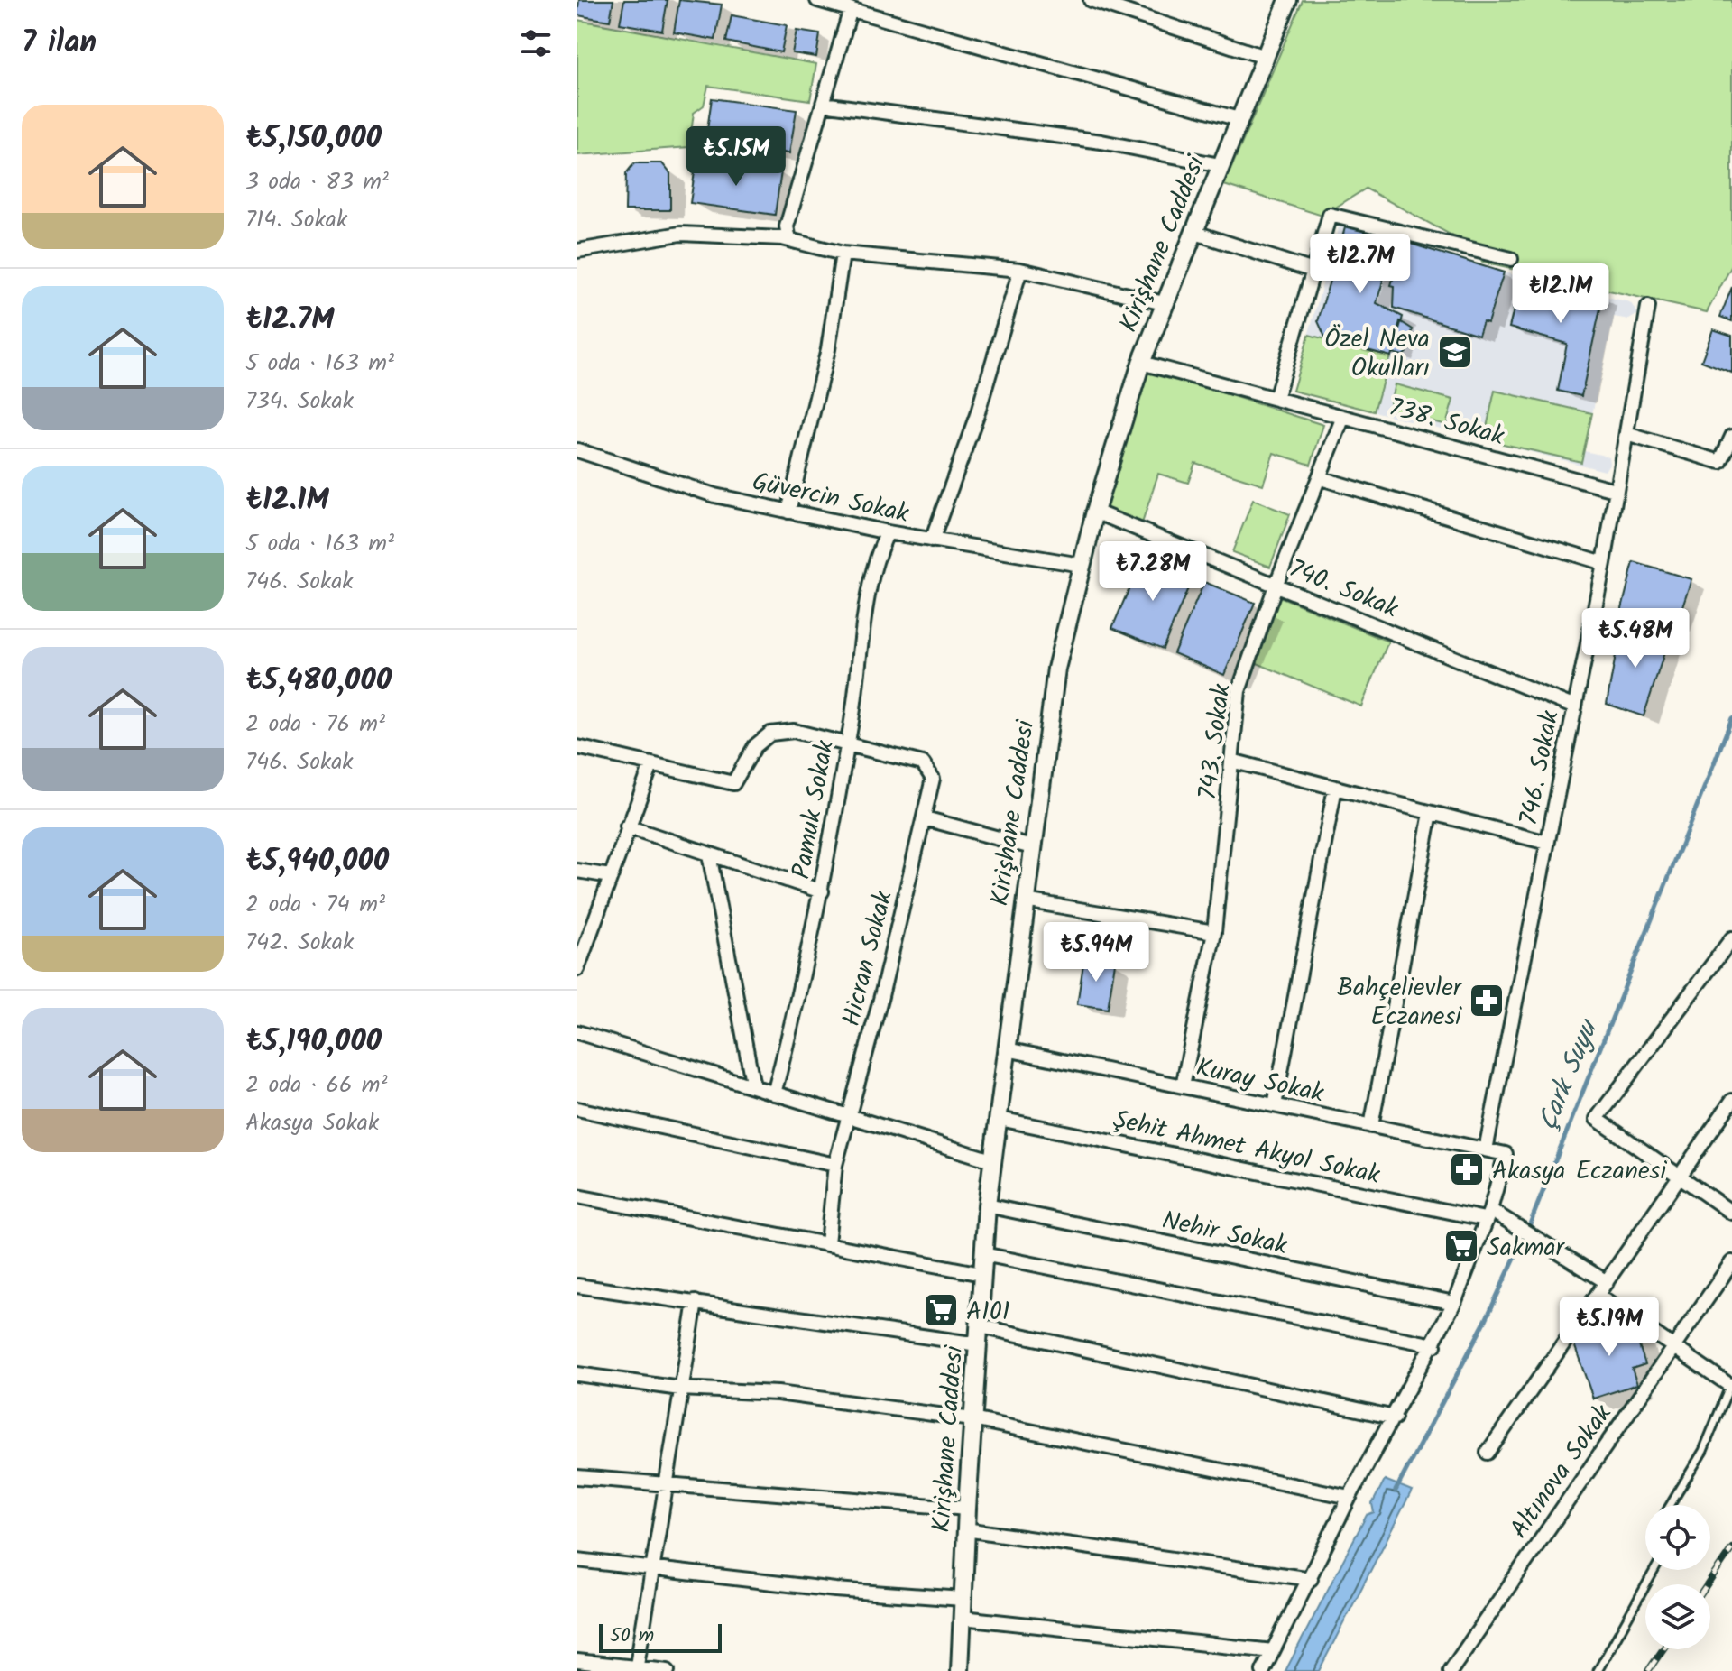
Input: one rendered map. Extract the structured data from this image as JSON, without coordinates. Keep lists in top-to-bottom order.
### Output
{
  "streets": {
    "street": [
      "Kirişhane Caddesi",
      "738. Sokak",
      "Güvercin Sokak",
      "740. Sokak",
      "743. Sokak",
      "746. Sokak",
      "Pamuk Sokak",
      "Hicran Sokak",
      "Kuray Sokak",
      "Şehit Ahmet Akyol Sokak",
      "Nehir Sokak",
      "Altınova Sokak"
    ]
  },
  "crossings": [
    ["Kirişhane Caddesi", "738. Sokak"],
    ["Kirişhane Caddesi", "Güvercin Sokak"],
    ["Kirişhane Caddesi", "740. Sokak"],
    ["Kirişhane Caddesi", "Kuray Sokak"],
    ["Kirişhane Caddesi", "Şehit Ahmet Akyol Sokak"],
    ["Kirişhane Caddesi", "Nehir Sokak"],
    ["738. Sokak", "743. Sokak"],
    ["738. Sokak", "746. Sokak"],
    ["Güvercin Sokak", "Pamuk Sokak"],
    ["740. Sokak", "743. Sokak"],
    ["740. Sokak", "746. Sokak"],
    ["743. Sokak", "Kuray Sokak"],
    ["746. Sokak", "Kuray Sokak"],
    ["Pamuk Sokak", "Hicran Sokak"],
    ["Kuray Sokak", "Şehit Ahmet Akyol Sokak"]
  ],
  "water": ["Çark Suyu"],
  "places": {
    "school or university": ["Özel Neva Okulları"],
    "pharmacy": ["Bahçelievler Eczanesi", "Akasya Eczanesi"],
    "supermarket": ["Sakmar", "A101"]
  },
  "scale_bar": "50 m",
  "page": {
    "heading": "7 ilan",
    "list": [
      {
        "name": "₺5,150,000",
        "note": "3 oda · 83 m² · 714. Sokak"
      },
      {
        "name": "₺12.7M",
        "note": "5 oda · 163 m² · 734. Sokak"
      },
      {
        "name": "₺12.1M",
        "note": "5 oda · 163 m² · 746. Sokak"
      },
      {
        "name": "₺5,480,000",
        "note": "2 oda · 76 m² · 746. Sokak"
      },
      {
        "name": "₺5,940,000",
        "note": "2 oda · 74 m² · 742. Sokak"
      },
      {
        "name": "₺5,190,000",
        "note": "2 oda · 66 m² · Akasya Sokak"
      }
    ],
    "price": [
      "₺5.15M",
      "₺12.7M",
      "₺12.1M",
      "₺7.28M",
      "₺5.48M",
      "₺5.94M",
      "₺5.19M"
    ],
    "scale": "50 m"
  }
}
